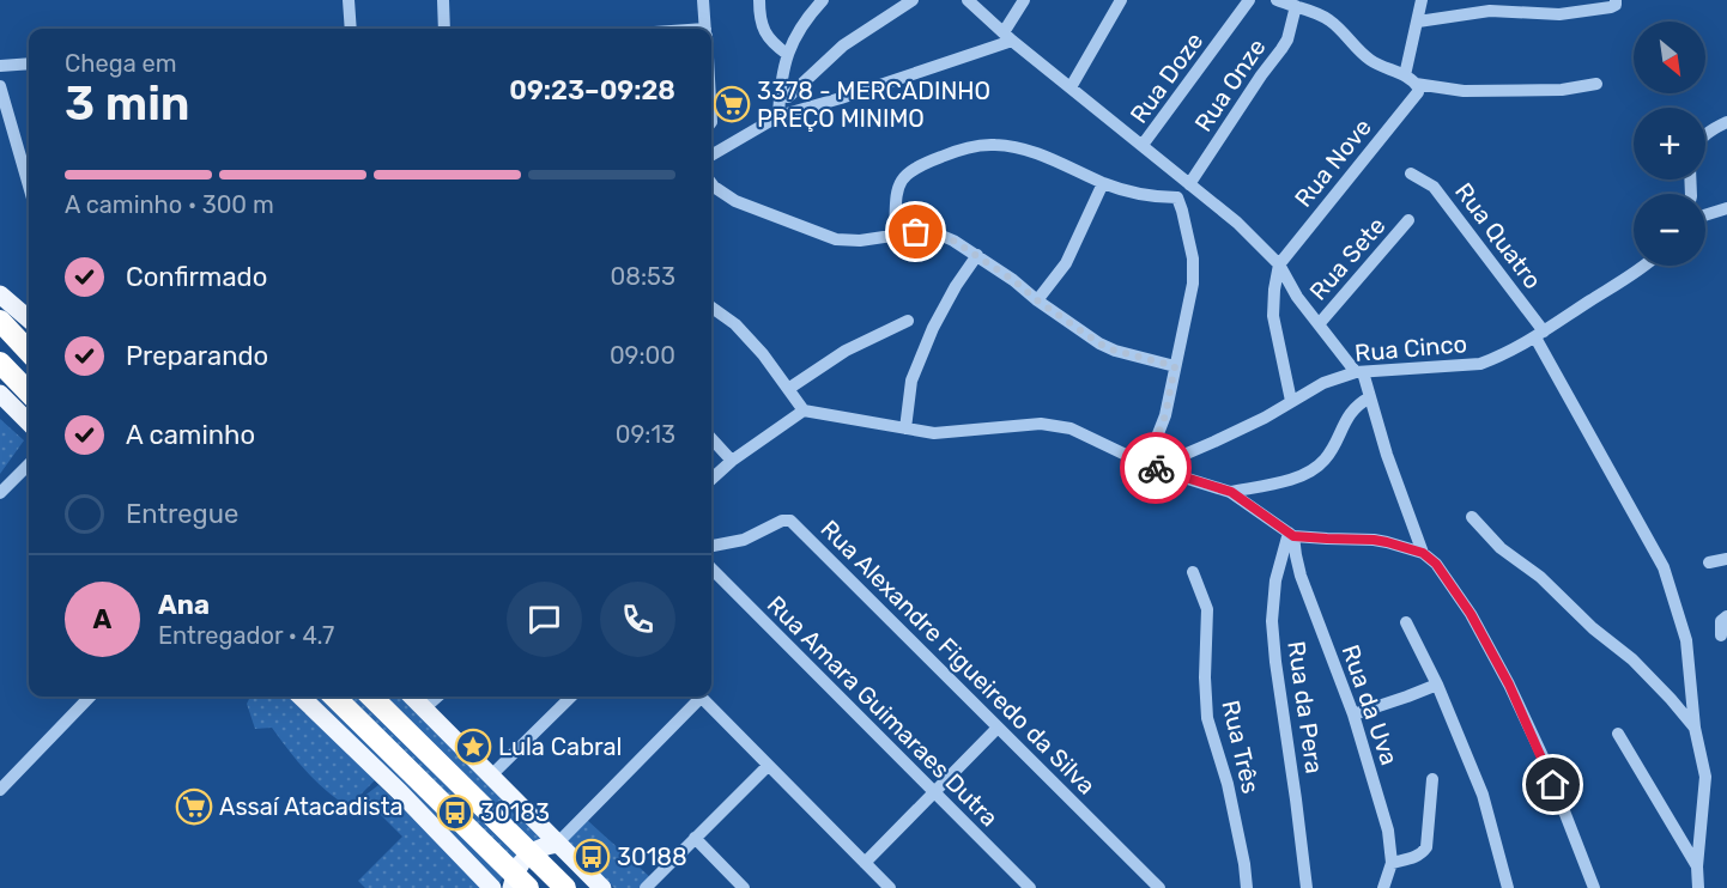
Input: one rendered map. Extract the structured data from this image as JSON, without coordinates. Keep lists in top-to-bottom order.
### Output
{
  "streets": {
    "street": [
      "Rua Doze",
      "Rua Onze",
      "Rua Nove",
      "Rua Quatro",
      "Rua Sete",
      "Rua Cinco",
      "Rua Alexandre Figueiredo da Silva",
      "Rua da Uva",
      "Rua da Pera",
      "Rua Amara Guimaraes Dutra",
      "Rua Três"
    ]
  },
  "crossings": [
    ["Rua Quatro", "Rua Cinco"],
    ["Rua da Uva", "Rua da Pera"]
  ],
  "places": {
    "supermarket": ["3378 - MERCADINHO PREÇO MINIMO", "Assaí Atacadista"],
    "place": ["Lula Cabral"],
    "bus stop": ["30183", "30188"]
  },
  "north": "bottom right",
  "page": {
    "map_buttons": ["+", "−"],
    "heading": ["3 min", "Chega em", "09:23–09:28"],
    "panel": ["Ana", "Entregador · 4.7"],
    "bar": "A caminho · 300 m",
    "list": [
      ["Confirmado", "08:53"],
      ["Preparando", "09:00"],
      ["A caminho", "09:13"],
      "Entregue"
    ],
    "round": "A"
  }
}
